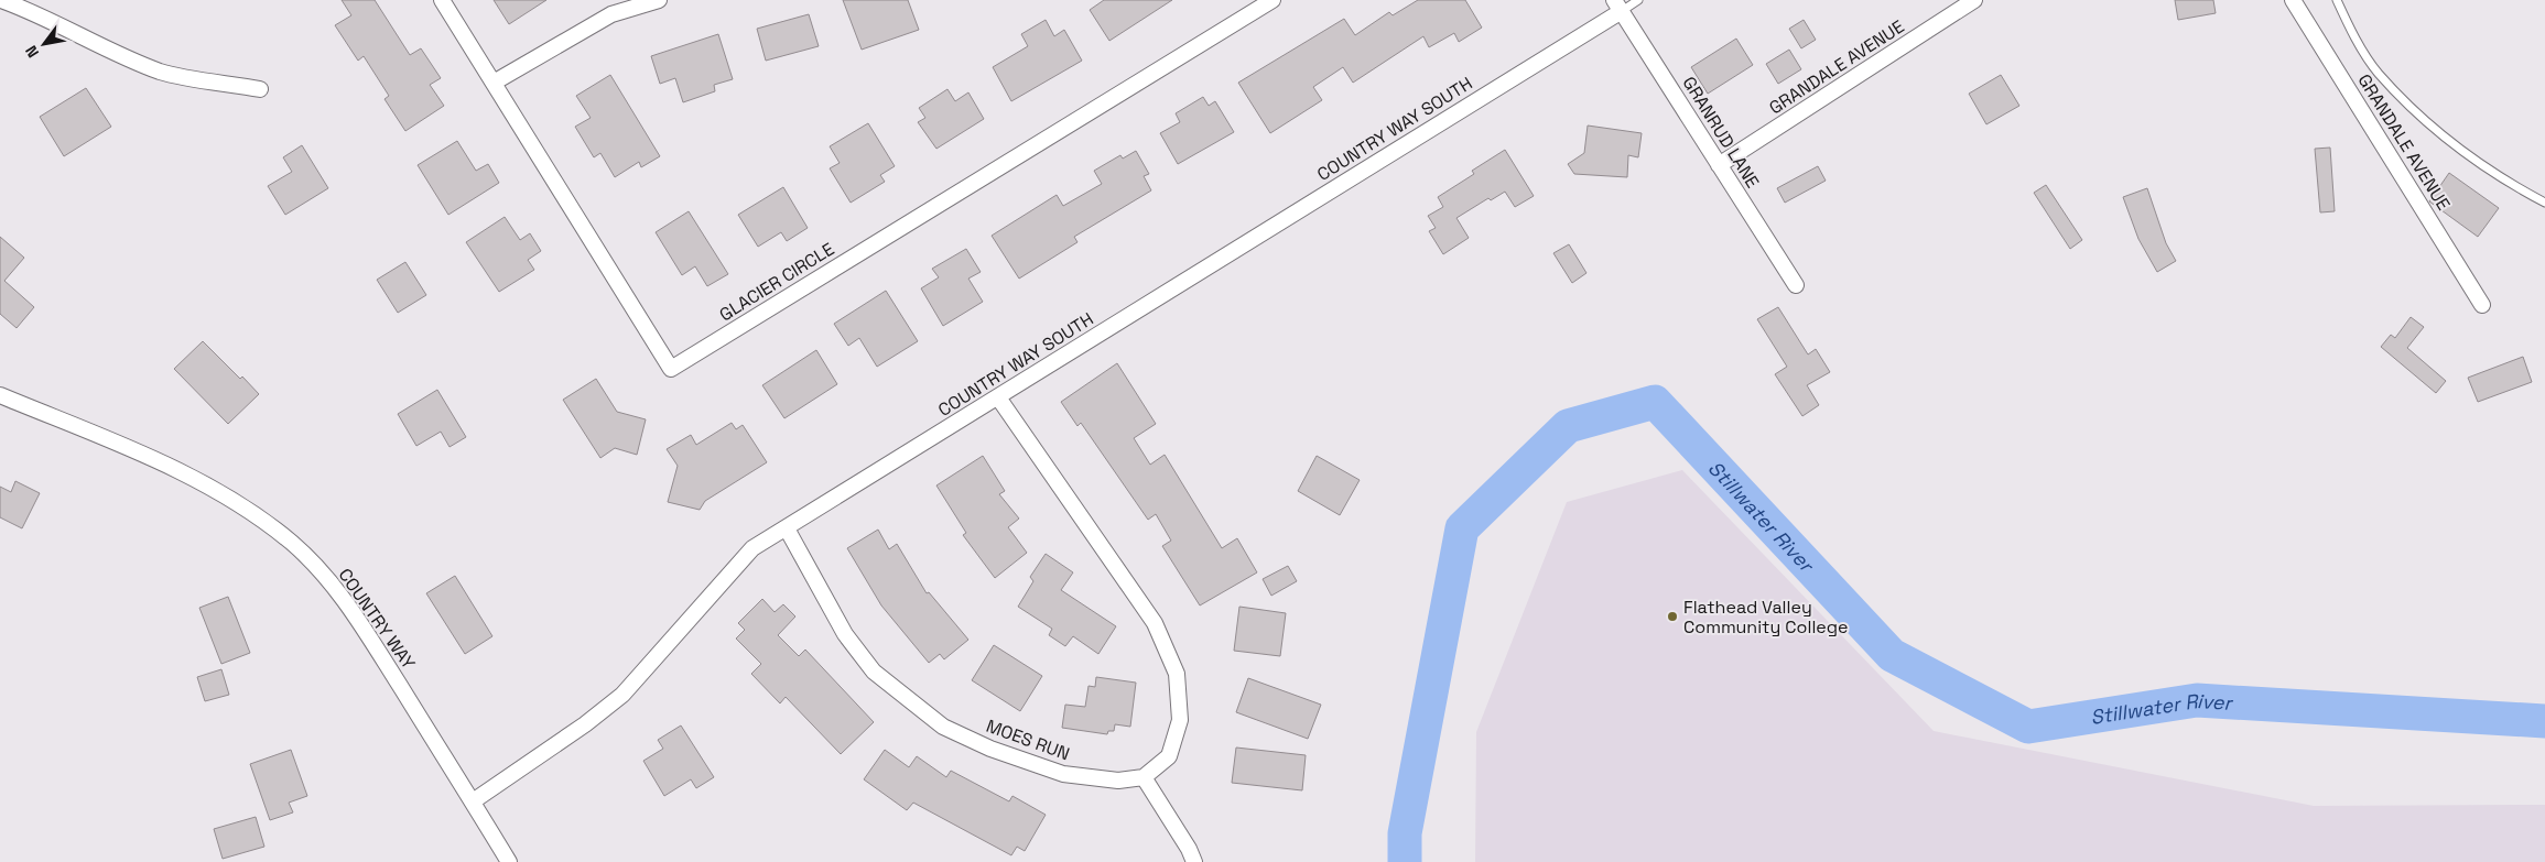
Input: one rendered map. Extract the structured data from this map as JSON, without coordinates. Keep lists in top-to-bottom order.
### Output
{
  "streets": {
    "street": [
      "GRANDALE AVENUE",
      "COUNTRY WAY SOUTH",
      "GRANRUD LANE",
      "GLACIER CIRCLE",
      "COUNTRY WAY",
      "MOES RUN"
    ]
  },
  "crossings": [
    ["GRANDALE AVENUE", "GRANRUD LANE"],
    ["COUNTRY WAY SOUTH", "GRANRUD LANE"],
    ["COUNTRY WAY SOUTH", "COUNTRY WAY"],
    ["COUNTRY WAY SOUTH", "MOES RUN"]
  ],
  "water": ["Stillwater River"],
  "places": ["Flathead Valley Community College"],
  "north": "bottom left"
}
